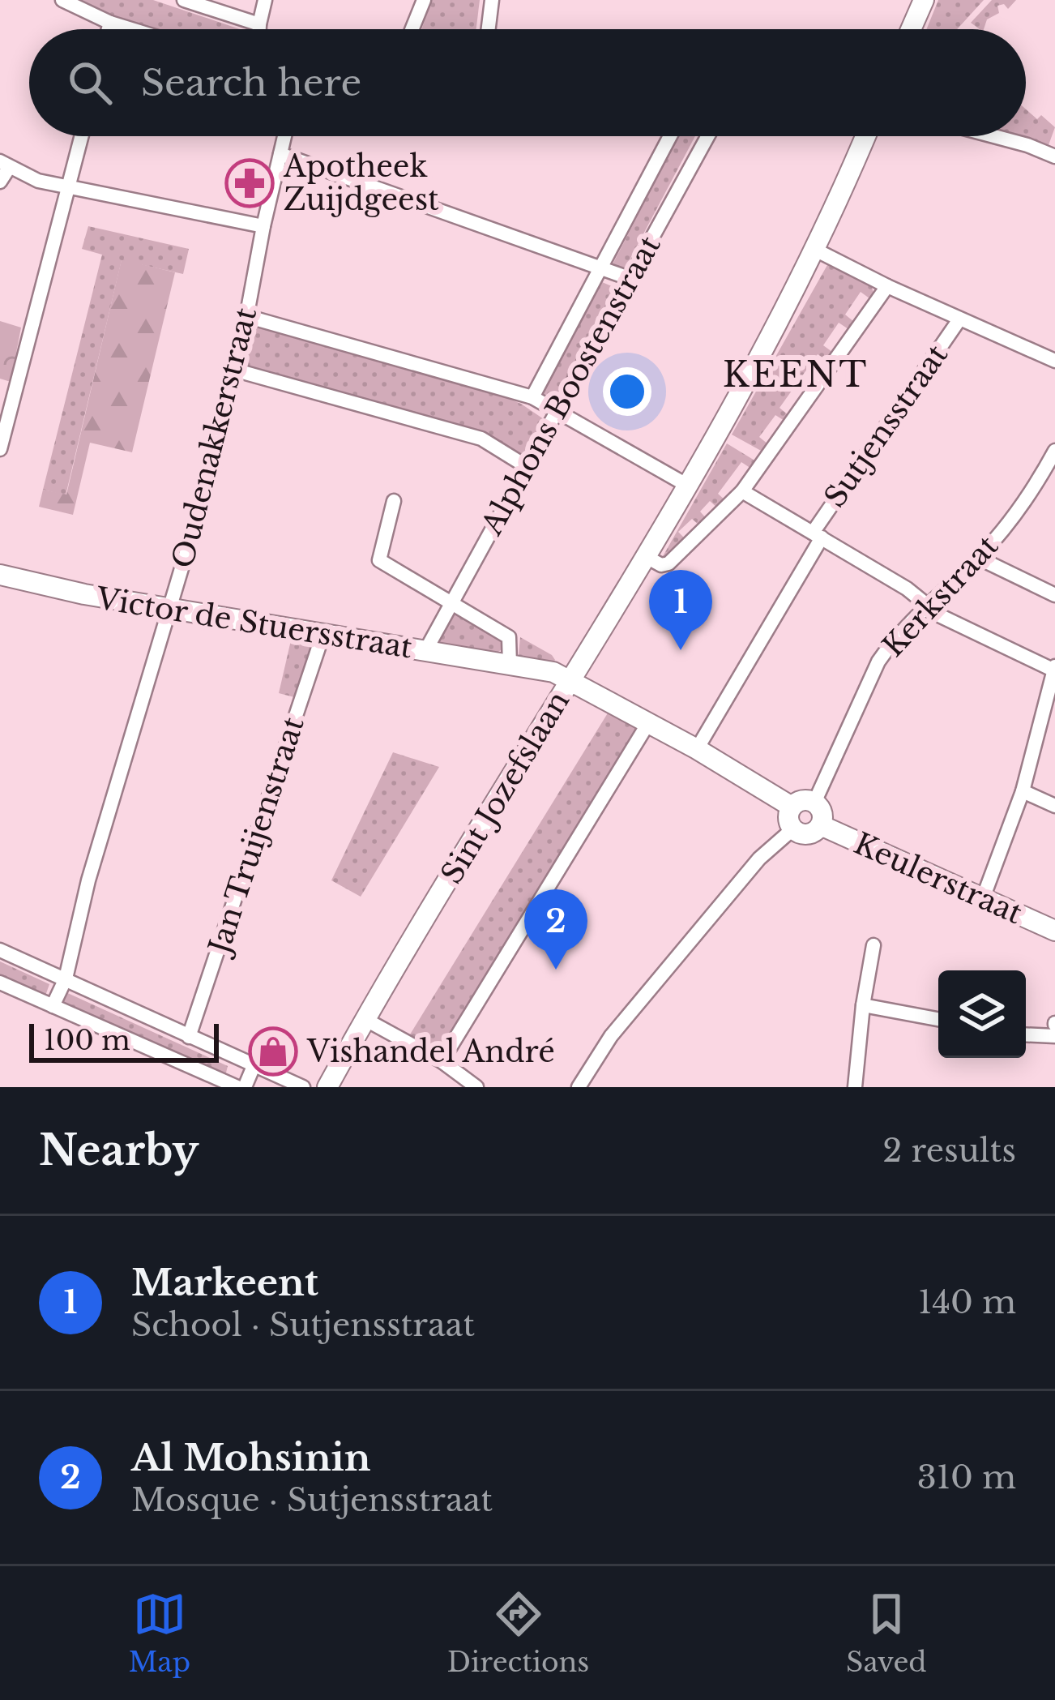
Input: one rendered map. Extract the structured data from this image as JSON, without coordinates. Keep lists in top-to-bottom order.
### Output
{
  "streets": {
    "street": [
      "Alphons Boostenstraat",
      "Sutjensstraat",
      "Oudenakkerstraat",
      "Kerkstraat",
      "Victor de Stuersstraat",
      "Sint Jozefslaan",
      "Jan Truijenstraat",
      "Keulerstraat"
    ]
  },
  "crossings": [
    ["Alphons Boostenstraat", "Victor de Stuersstraat"],
    ["Sutjensstraat", "Victor de Stuersstraat"],
    ["Oudenakkerstraat", "Victor de Stuersstraat"],
    ["Kerkstraat", "Victor de Stuersstraat"],
    ["Kerkstraat", "Keulerstraat"],
    ["Victor de Stuersstraat", "Sint Jozefslaan"],
    ["Victor de Stuersstraat", "Jan Truijenstraat"],
    ["Victor de Stuersstraat", "Keulerstraat"]
  ],
  "districts": ["KEENT"],
  "places": {
    "pharmacy": ["Apotheek Zuijdgeest"],
    "shop": ["Vishandel André"]
  },
  "scale_bar": "100 m",
  "page": {
    "search": "Search here",
    "pins": ["1", "2"],
    "scale": "100 m",
    "heading": ["Nearby", "2 results"],
    "list": [
      {
        "mark": "1",
        "name": "Markeent",
        "note": "School · Sutjensstraat",
        "value": "140 m"
      },
      {
        "mark": "2",
        "name": "Al Mohsinin",
        "note": "Mosque · Sutjensstraat",
        "value": "310 m"
      }
    ],
    "nav": ["Map", "Directions", "Saved"]
  }
}
